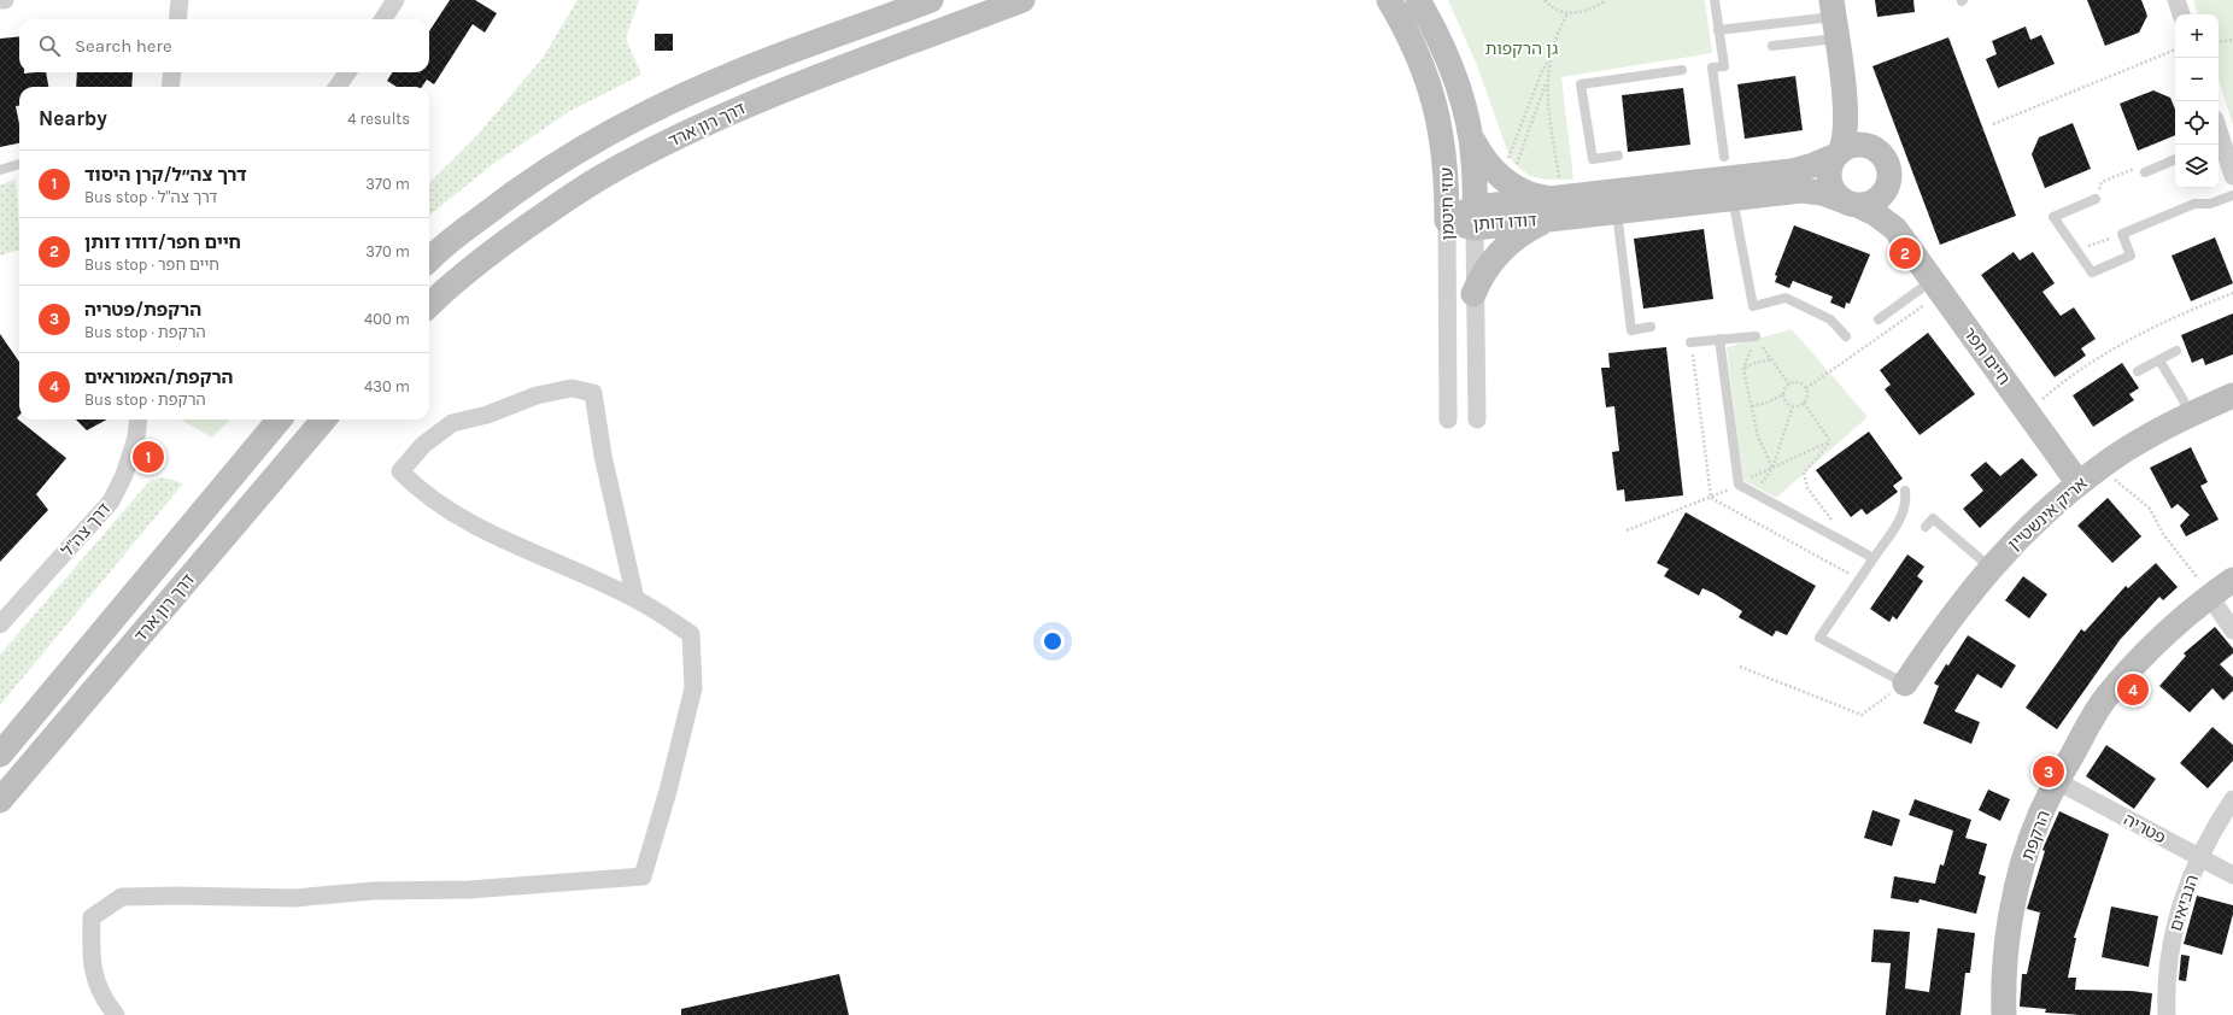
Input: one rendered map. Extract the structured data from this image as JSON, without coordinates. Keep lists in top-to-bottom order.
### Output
{
  "streets": {
    "street": [
      "דרך רון ארד",
      "עוזי חיטמן",
      "דודו דותן",
      "חיים חפר",
      "אריק אינשטיין",
      "דרך צה\"ל",
      "פטריה",
      "הרקפת",
      "הנביאים"
    ]
  },
  "crossings": [
    ["עוזי חיטמן", "דודו דותן"],
    ["דודו דותן", "חיים חפר"],
    ["חיים חפר", "אריק אינשטיין"],
    ["פטריה", "הרקפת"],
    ["פטריה", "הנביאים"]
  ],
  "parks": ["גן הרקפות"],
  "page": {
    "map_buttons": ["+", "−"],
    "search": "Search here",
    "heading": ["Nearby", "4 results"],
    "list": [
      {
        "mark": "1",
        "name": "דרך צה״ל/קרן היסוד",
        "note": "Bus stop · דרך צה\"ל",
        "value": "370 m"
      },
      {
        "mark": "2",
        "name": "חיים חפר/דודו דותן",
        "note": "Bus stop · חיים חפר",
        "value": "370 m"
      },
      {
        "mark": "3",
        "name": "הרקפת/פטריה",
        "note": "Bus stop · הרקפת",
        "value": "400 m"
      },
      {
        "mark": "4",
        "name": "הרקפת/האמוראים",
        "note": "Bus stop · הרקפת",
        "value": "430 m"
      }
    ],
    "pins": [
      "2",
      "1",
      "4",
      "3"
    ]
  }
}
